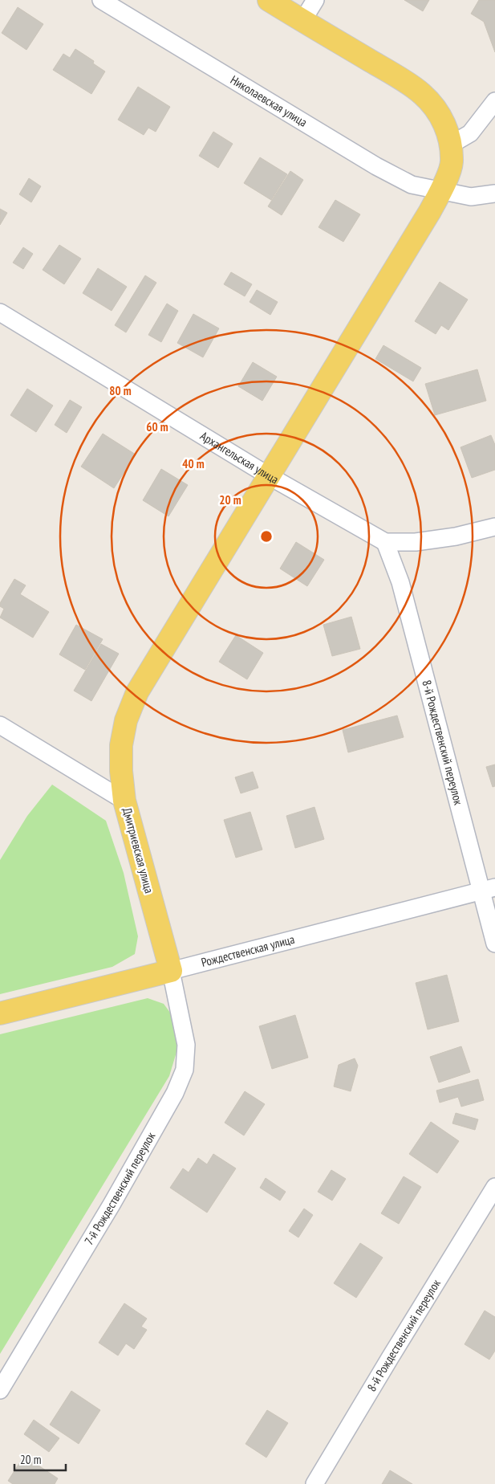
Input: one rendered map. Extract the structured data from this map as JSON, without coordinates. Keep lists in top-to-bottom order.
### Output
{
  "streets": {
    "main road": ["Дмитриевская улица", "Рождественская улица"],
    "street": [
      "Николаевская улица",
      "Архангельская улица",
      "8-й Рождественский переулок",
      "7-й Рождественский переулок"
    ]
  },
  "crossings": [
    ["Архангельская улица", "8-й Рождественский переулок"],
    ["8-й Рождественский переулок", "Рождественская улица"],
    ["Дмитриевская улица", "Рождественская улица"],
    ["Дмитриевская улица", "7-й Рождественский переулок"],
    ["Рождественская улица", "7-й Рождественский переулок"]
  ],
  "scale_bar": "20 m",
  "rings": [
    "80 m",
    "60 m",
    "40 m",
    "20 m"
  ]
}
